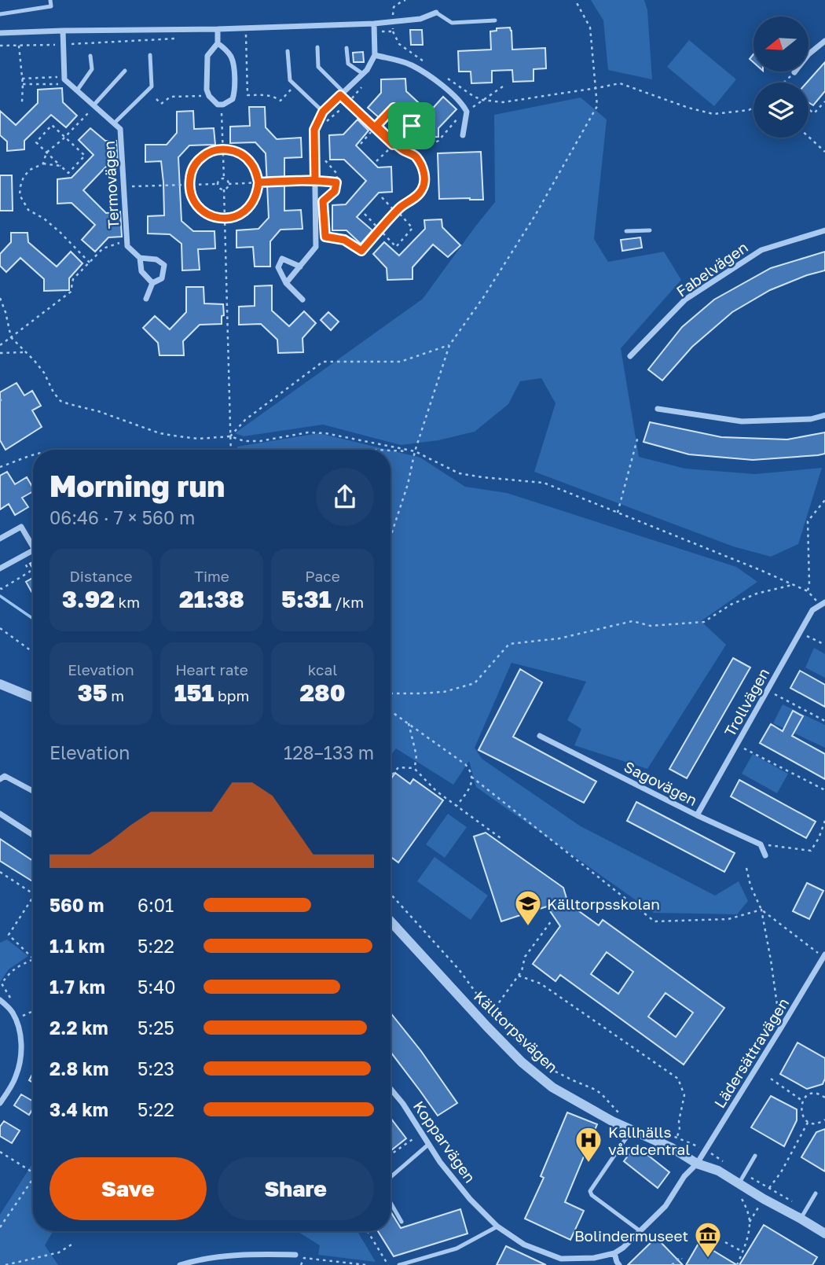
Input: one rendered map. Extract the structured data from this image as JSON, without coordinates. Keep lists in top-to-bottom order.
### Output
{
  "streets": {
    "street": [
      "Termovägen",
      "Fabelvägen",
      "Trollvägen",
      "Sagovägen",
      "Källtorpsvägen",
      "Lädersättravägen",
      "Kopparvägen"
    ]
  },
  "crossings": [
    ["Trollvägen", "Sagovägen"],
    ["Källtorpsvägen", "Lädersättravägen"],
    ["Källtorpsvägen", "Kopparvägen"],
    ["Lädersättravägen", "Kopparvägen"]
  ],
  "places": {
    "school or university": ["Källtorpsskolan"],
    "hospital": ["Kallhälls vårdcentral"],
    "museum": ["Bolindermuseet"]
  },
  "north": "left",
  "page": {
    "heading": ["Morning run", "06:46 · 7 × 560 m"],
    "stats": [
      ["Distance", "3.92 km"],
      ["Time", "21:38"],
      ["Pace", "5:31 /km"],
      ["Elevation", "35 m"],
      ["Heart rate", "151 bpm"],
      ["kcal", "280"]
    ],
    "chart": ["Elevation", "128–133 m"],
    "list": [
      {
        "name": "560 m",
        "note": "6:01"
      },
      {
        "name": "1.1 km",
        "note": "5:22"
      },
      {
        "name": "1.7 km",
        "note": "5:40"
      },
      {
        "name": "2.2 km",
        "note": "5:25"
      },
      {
        "name": "2.8 km",
        "note": "5:23"
      },
      {
        "name": "3.4 km",
        "note": "5:22"
      }
    ],
    "buttons": ["Save", "Share"]
  }
}
